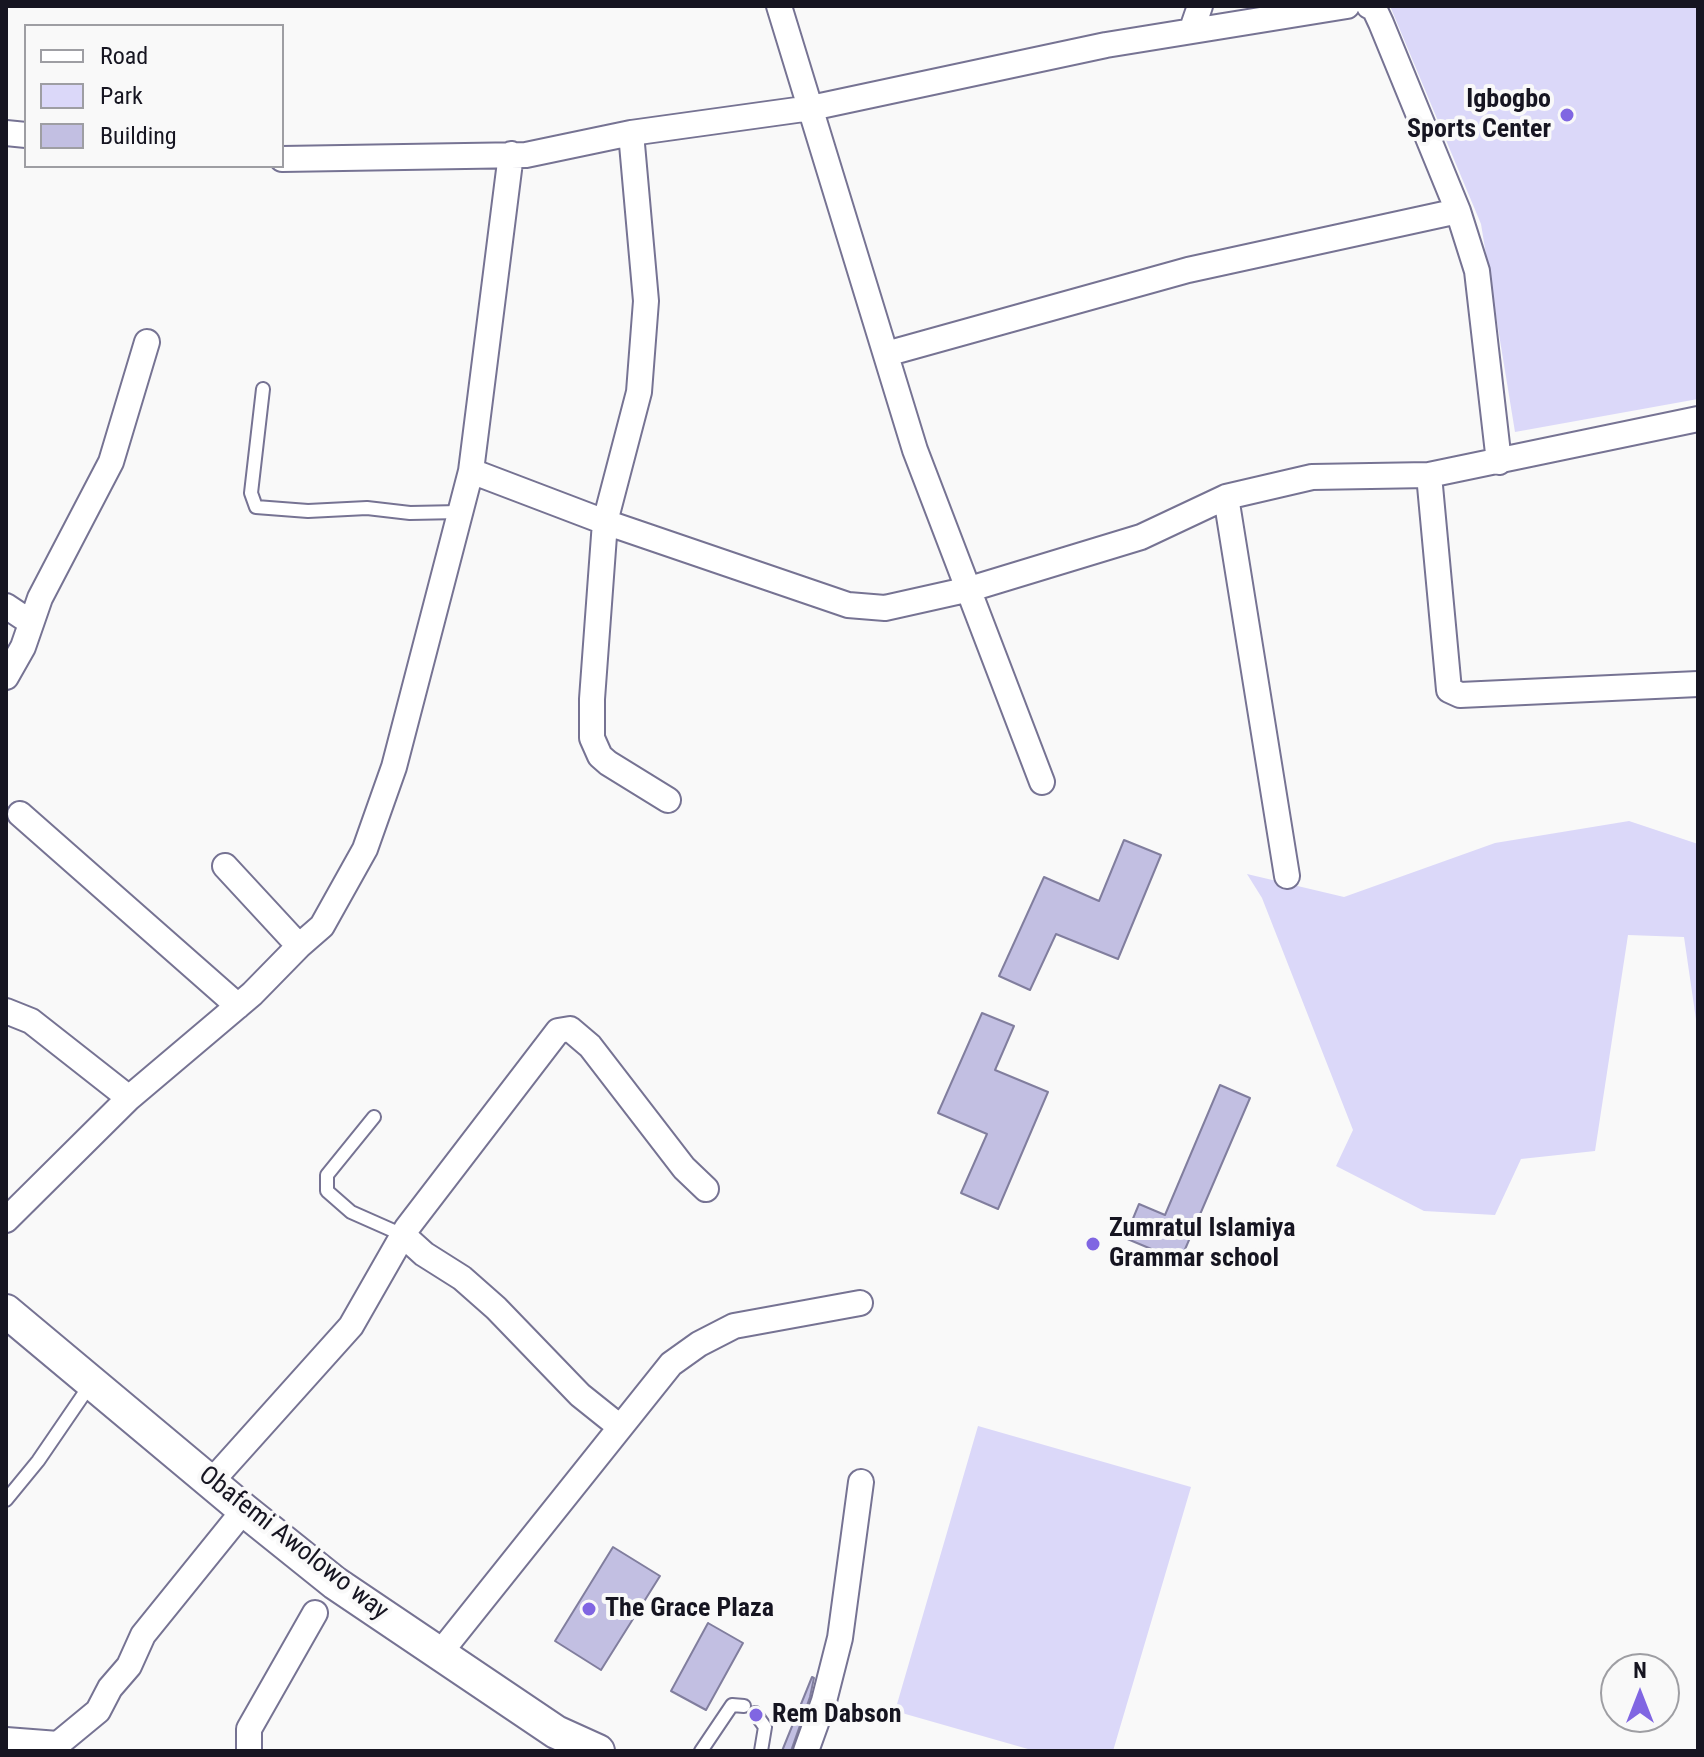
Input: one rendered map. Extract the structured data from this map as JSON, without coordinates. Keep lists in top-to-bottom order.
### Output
{
  "streets": {
    "main road": ["Obafemi Awolowo way"]
  },
  "places": [
    "Igbogbo Sports Center",
    "Zumratul Islamiya Grammar school",
    "The Grace Plaza",
    "Rem Dabson"
  ],
  "legend": ["Road", "Park", "Building"],
  "north": "top"
}
